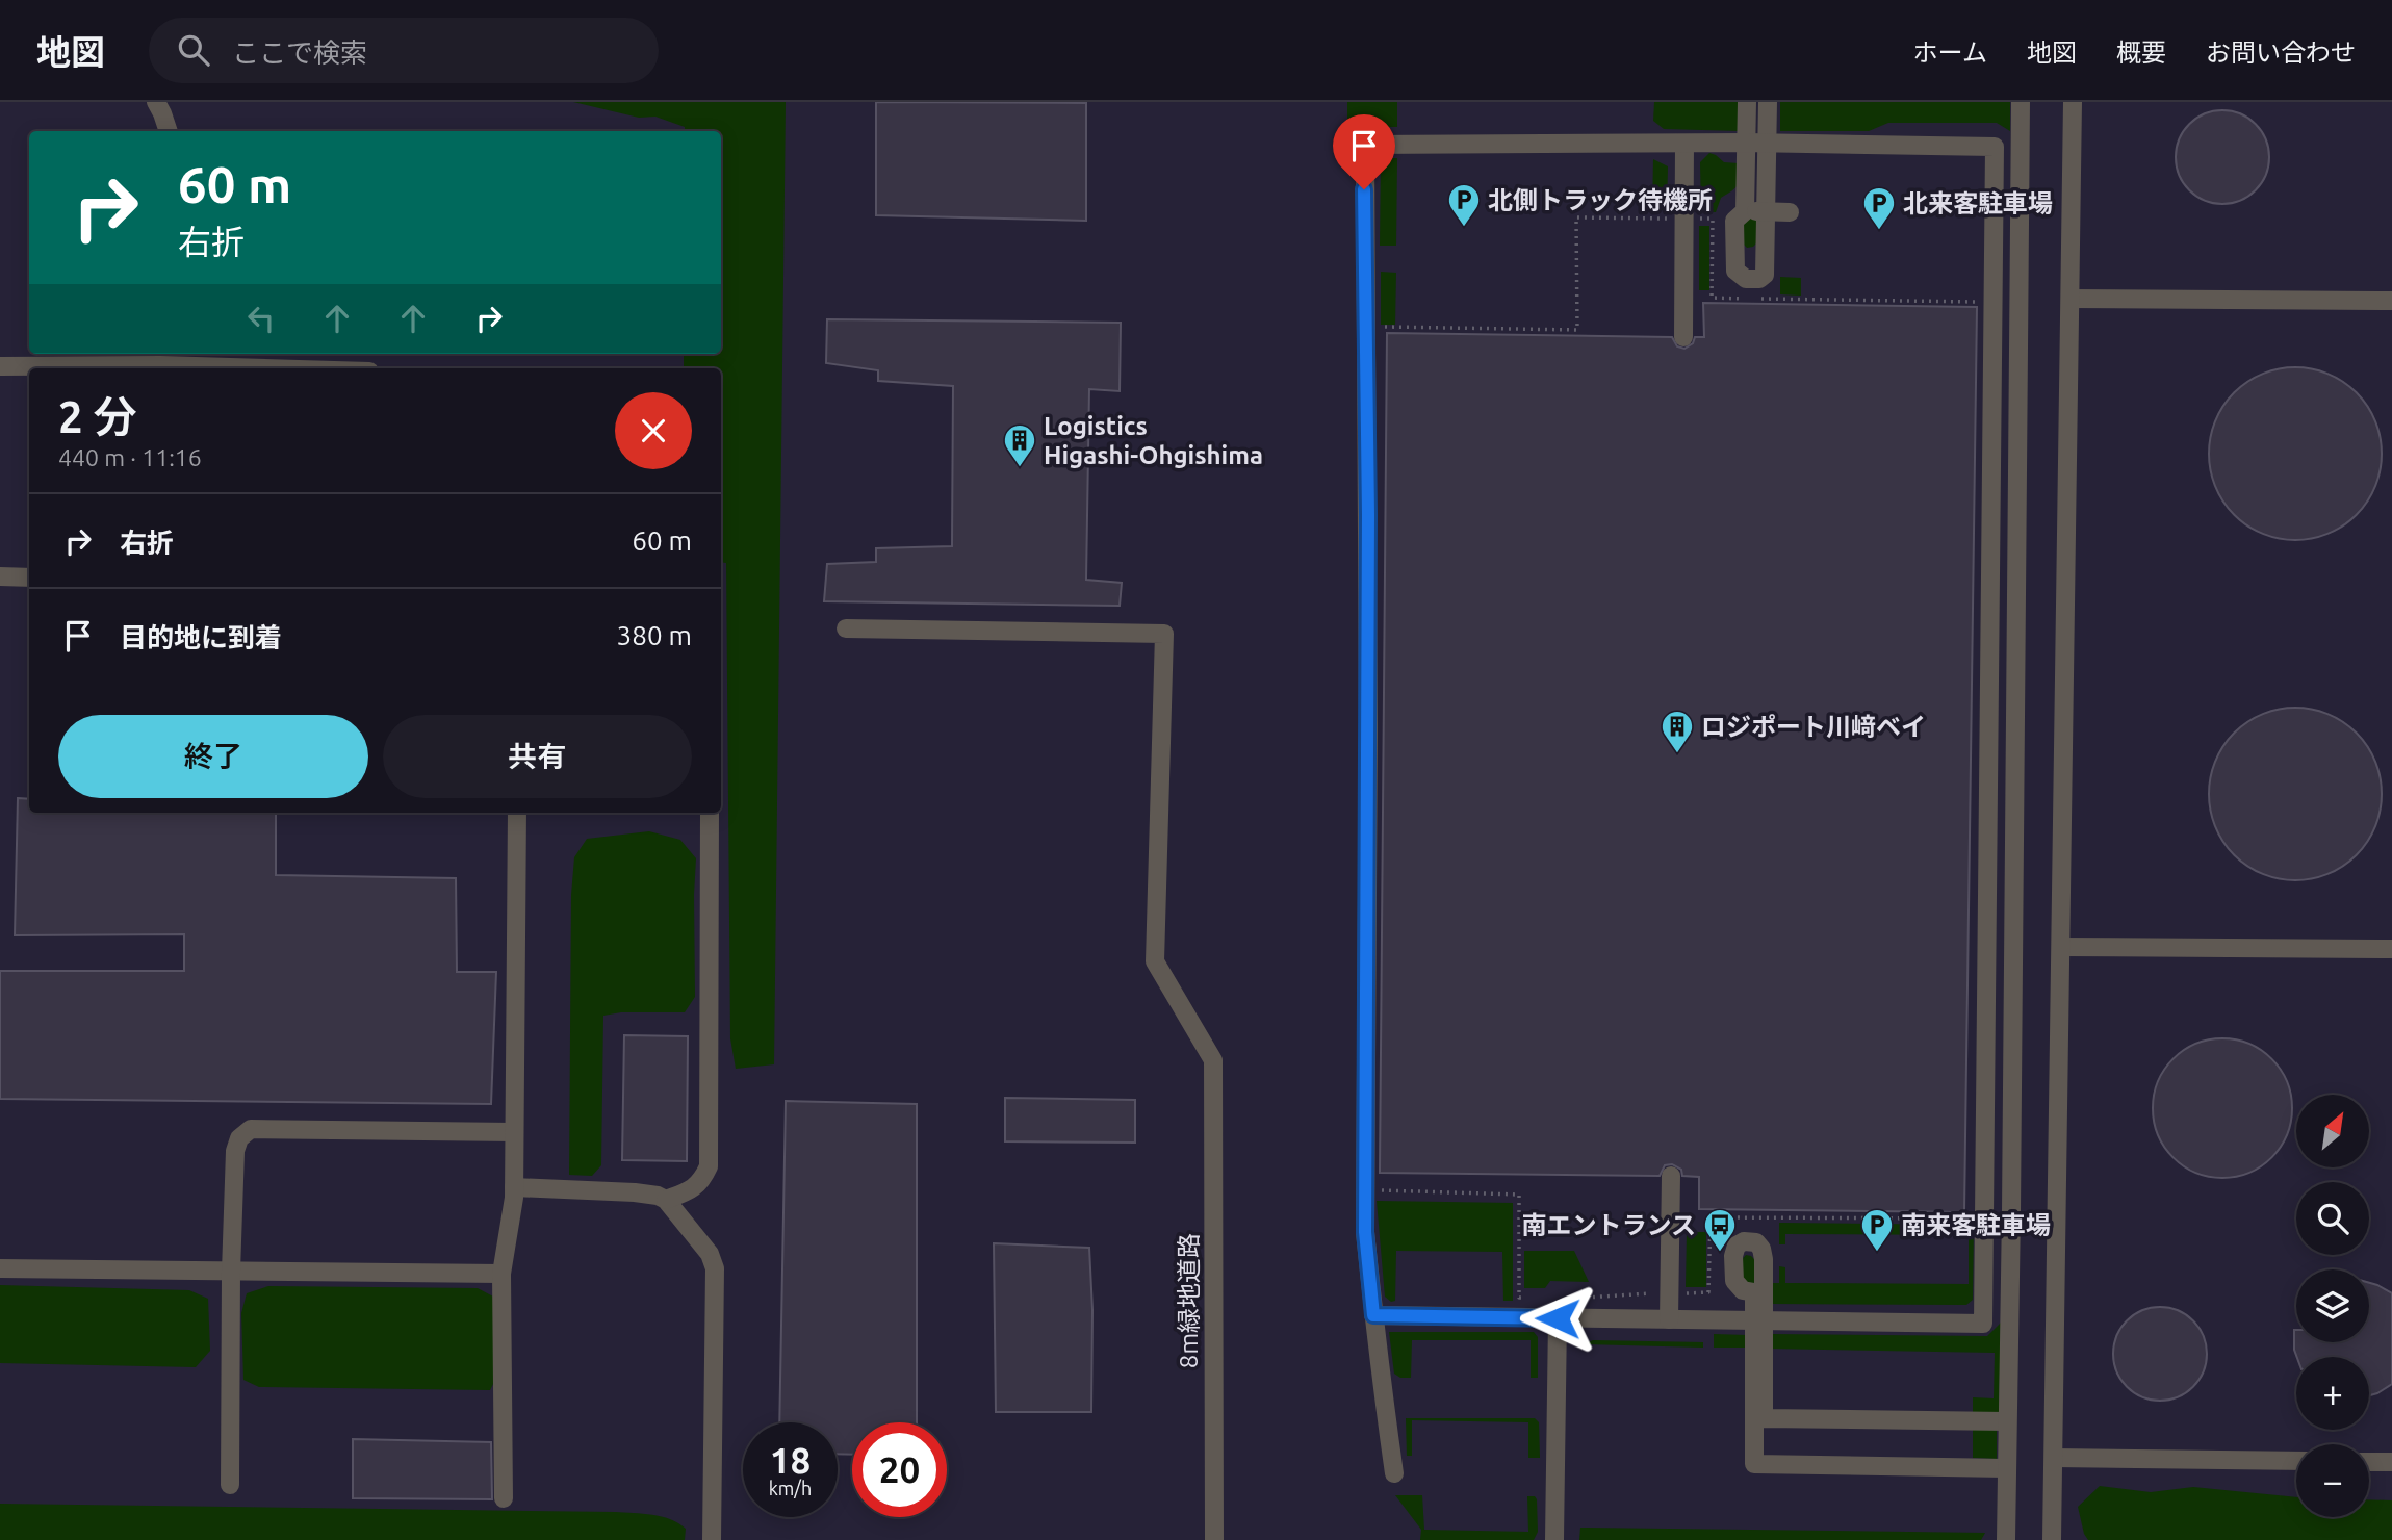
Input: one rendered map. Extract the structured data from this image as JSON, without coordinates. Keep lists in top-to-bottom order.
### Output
{
  "streets": {
    "street": ["8m緑地道路"]
  },
  "places": {
    "parking": ["北側トラック待機所", "北来客駐車場", "南来客駐車場"],
    "building": ["Logistics Higashi-Ohgishima", "ロジポート川﨑ベイ"],
    "bus stop": ["南エントランス"]
  },
  "north": "top right",
  "page": {
    "header": "地図",
    "search": "ここで検索",
    "nav": [
      "ホーム",
      "地図",
      "概要",
      "お問い合わせ"
    ],
    "turn": ["60 m", "右折"],
    "heading": ["2 分", "440 m · 11:16"],
    "list": [
      {
        "name": "右折",
        "value": "60 m"
      },
      {
        "name": "目的地に到着",
        "value": "380 m"
      }
    ],
    "buttons": ["終了", "共有"],
    "map_buttons": ["+", "−"],
    "speed": "18 km/h",
    "limit": "20"
  }
}
